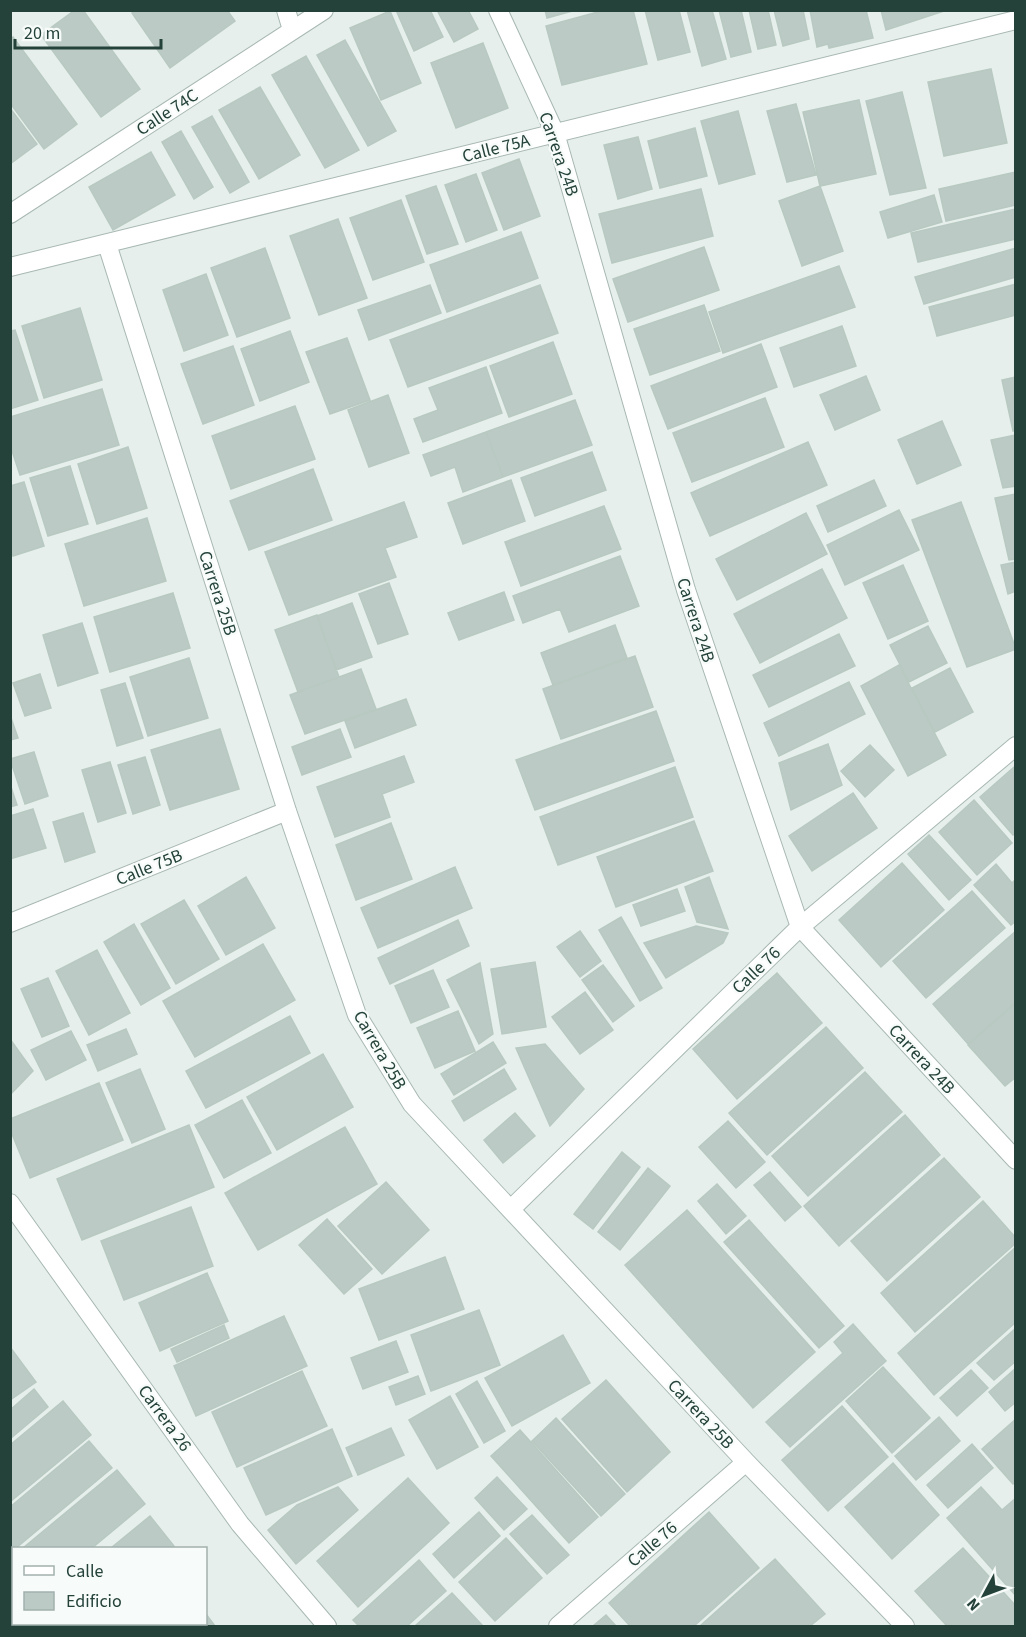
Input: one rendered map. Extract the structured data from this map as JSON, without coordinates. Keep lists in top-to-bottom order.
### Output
{
  "streets": {
    "street": [
      "Calle 74C",
      "Calle 75A",
      "Carrera 24B",
      "Carrera 25B",
      "Calle 75B",
      "Calle 76",
      "Carrera 26"
    ]
  },
  "crossings": [
    ["Calle 75A", "Carrera 24B"],
    ["Calle 75A", "Carrera 25B"],
    ["Carrera 24B", "Calle 76"],
    ["Carrera 25B", "Calle 75B"],
    ["Carrera 25B", "Calle 76"]
  ],
  "legend": ["Calle", "Edificio"],
  "scale_bar": "20 m",
  "north": "bottom left"
}
